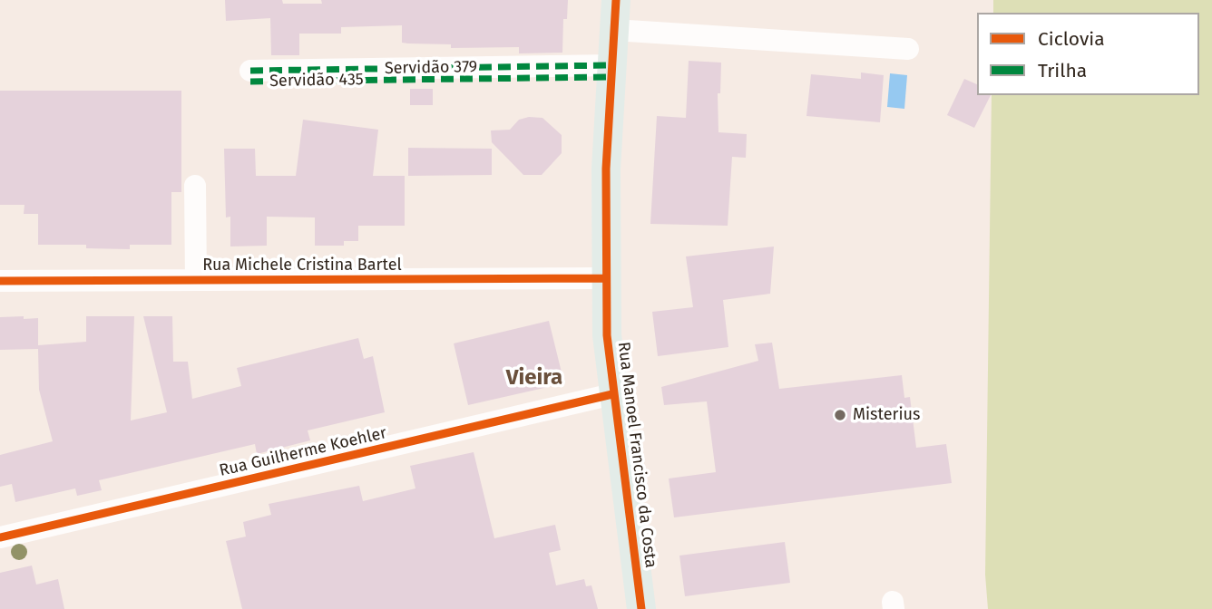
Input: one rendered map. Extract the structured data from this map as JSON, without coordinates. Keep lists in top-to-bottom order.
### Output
{
  "streets": {
    "main road": ["Rua Manoel Francisco da Costa"],
    "street": ["Servidão 379", "Rua Michele Cristina Bartel", "Rua Guilherme Koehler"]
  },
  "crossings": [
    ["Servidão 379", "Rua Manoel Francisco da Costa"],
    ["Rua Michele Cristina Bartel", "Rua Manoel Francisco da Costa"],
    ["Rua Guilherme Koehler", "Rua Manoel Francisco da Costa"]
  ],
  "districts": ["Vieira"],
  "places": ["Misterius"],
  "legend": ["Ciclovia", "Trilha"]
}
